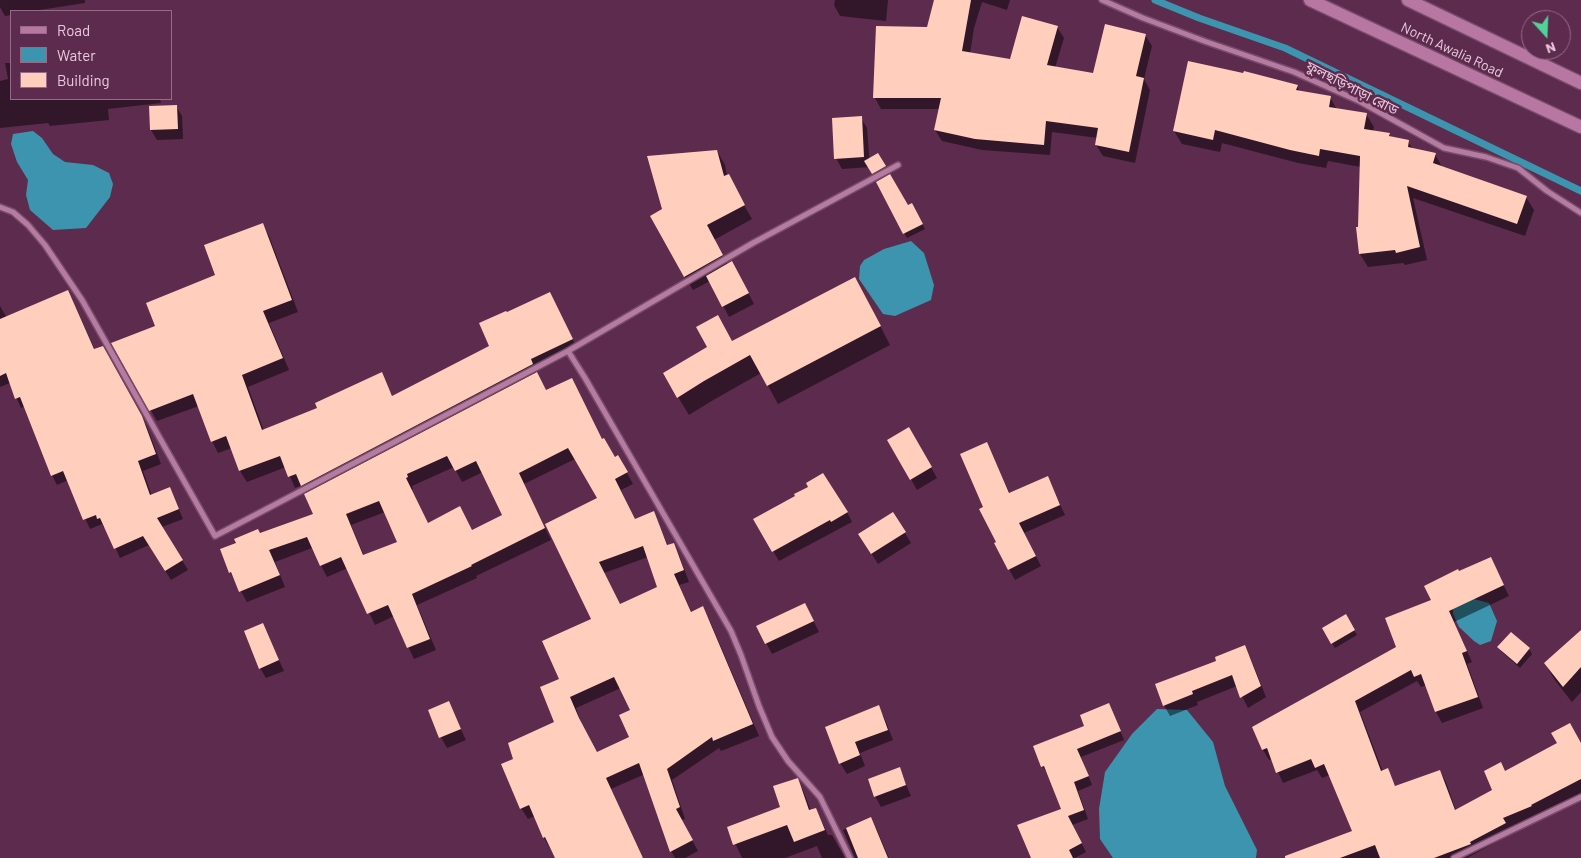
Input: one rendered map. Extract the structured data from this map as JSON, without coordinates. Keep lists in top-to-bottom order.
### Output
{
  "streets": {
    "main road": ["North Awalia Road"],
    "street": ["ফুলছড়িপাড়া রোড"]
  },
  "legend": ["Road", "Water", "Building"],
  "north": "bottom"
}
